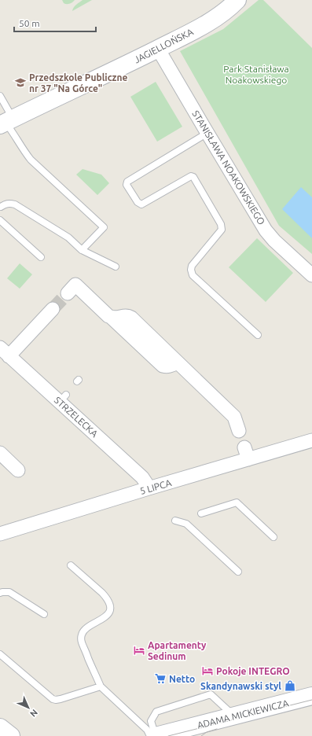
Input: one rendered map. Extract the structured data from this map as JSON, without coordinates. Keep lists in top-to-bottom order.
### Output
{
  "streets": {
    "street": [
      "JAGIELLOŃSKA",
      "STANISŁAWA NOAKOWSKIEGO",
      "STRZELECKA",
      "5 LIPCA",
      "ADAMA MICKIEWICZA"
    ]
  },
  "crossings": [
    ["JAGIELLOŃSKA", "STANISŁAWA NOAKOWSKIEGO"],
    ["STRZELECKA", "5 LIPCA"]
  ],
  "parks": ["Park Stanisława Noakowskiego"],
  "places": {
    "school or university": ["Przedszkole Publiczne nr 37 \"Na Górce\""],
    "hotel": ["Apartamenty Sedinum", "Pokoje INTEGRO"],
    "supermarket": ["Netto"],
    "shop": ["Skandynawski styl"]
  },
  "scale_bar": "50 m",
  "north": "bottom right"
}
